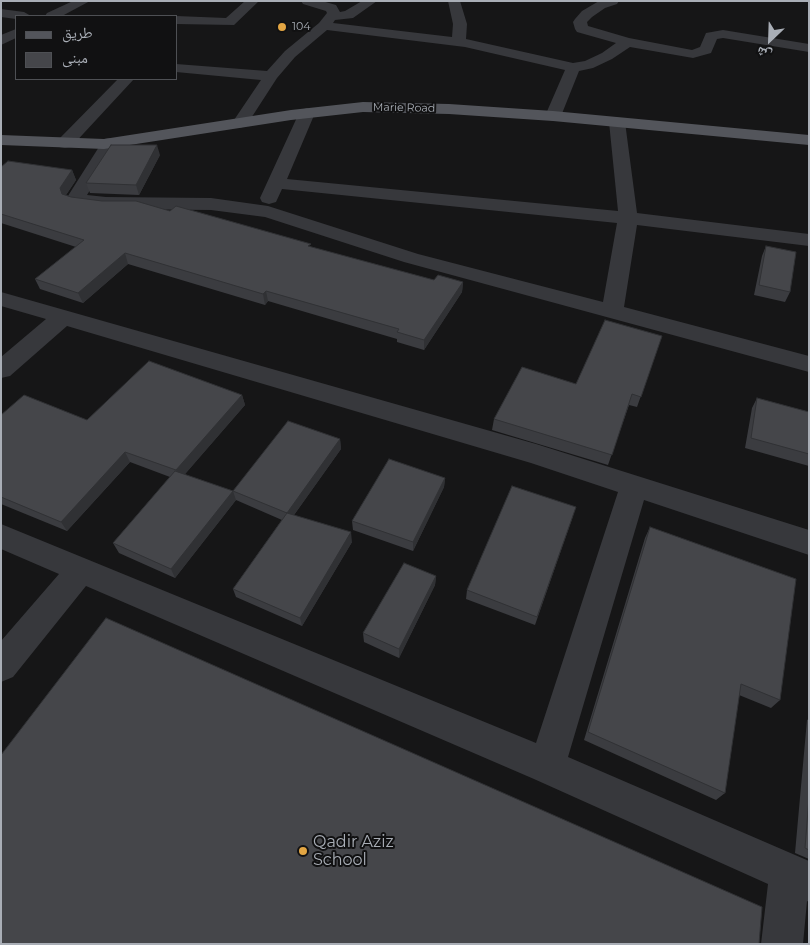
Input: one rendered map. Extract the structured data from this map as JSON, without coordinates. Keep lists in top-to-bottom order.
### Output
{
  "streets": {
    "main road": ["Marie Road"]
  },
  "places": ["104", "Qadir Aziz School"],
  "legend": ["طريق", "مبنى"],
  "north": "bottom left"
}
